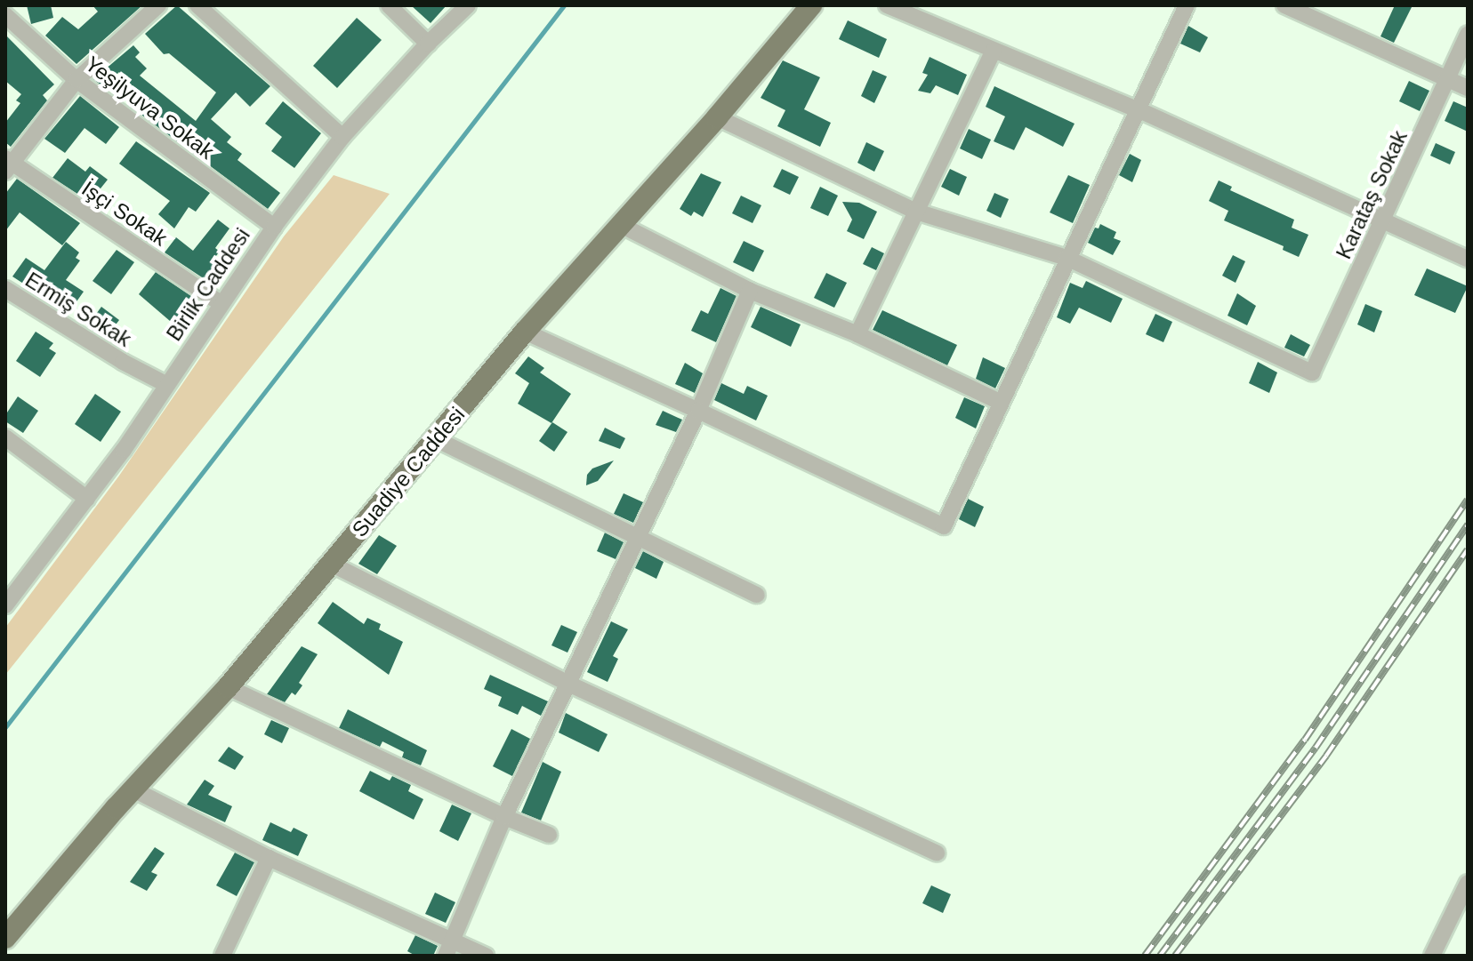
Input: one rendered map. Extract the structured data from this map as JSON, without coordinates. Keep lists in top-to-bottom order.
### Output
{
  "streets": {
    "main road": ["Suadiye Caddesi"],
    "street": [
      "Yeşilyuva Sokak",
      "Karataş Sokak",
      "İşçi Sokak",
      "Birlik Caddesi",
      "Ermiş Sokak"
    ]
  },
  "crossings": [
    ["Yeşilyuva Sokak", "Birlik Caddesi"],
    ["İşçi Sokak", "Birlik Caddesi"],
    ["Birlik Caddesi", "Ermiş Sokak"]
  ]
}
